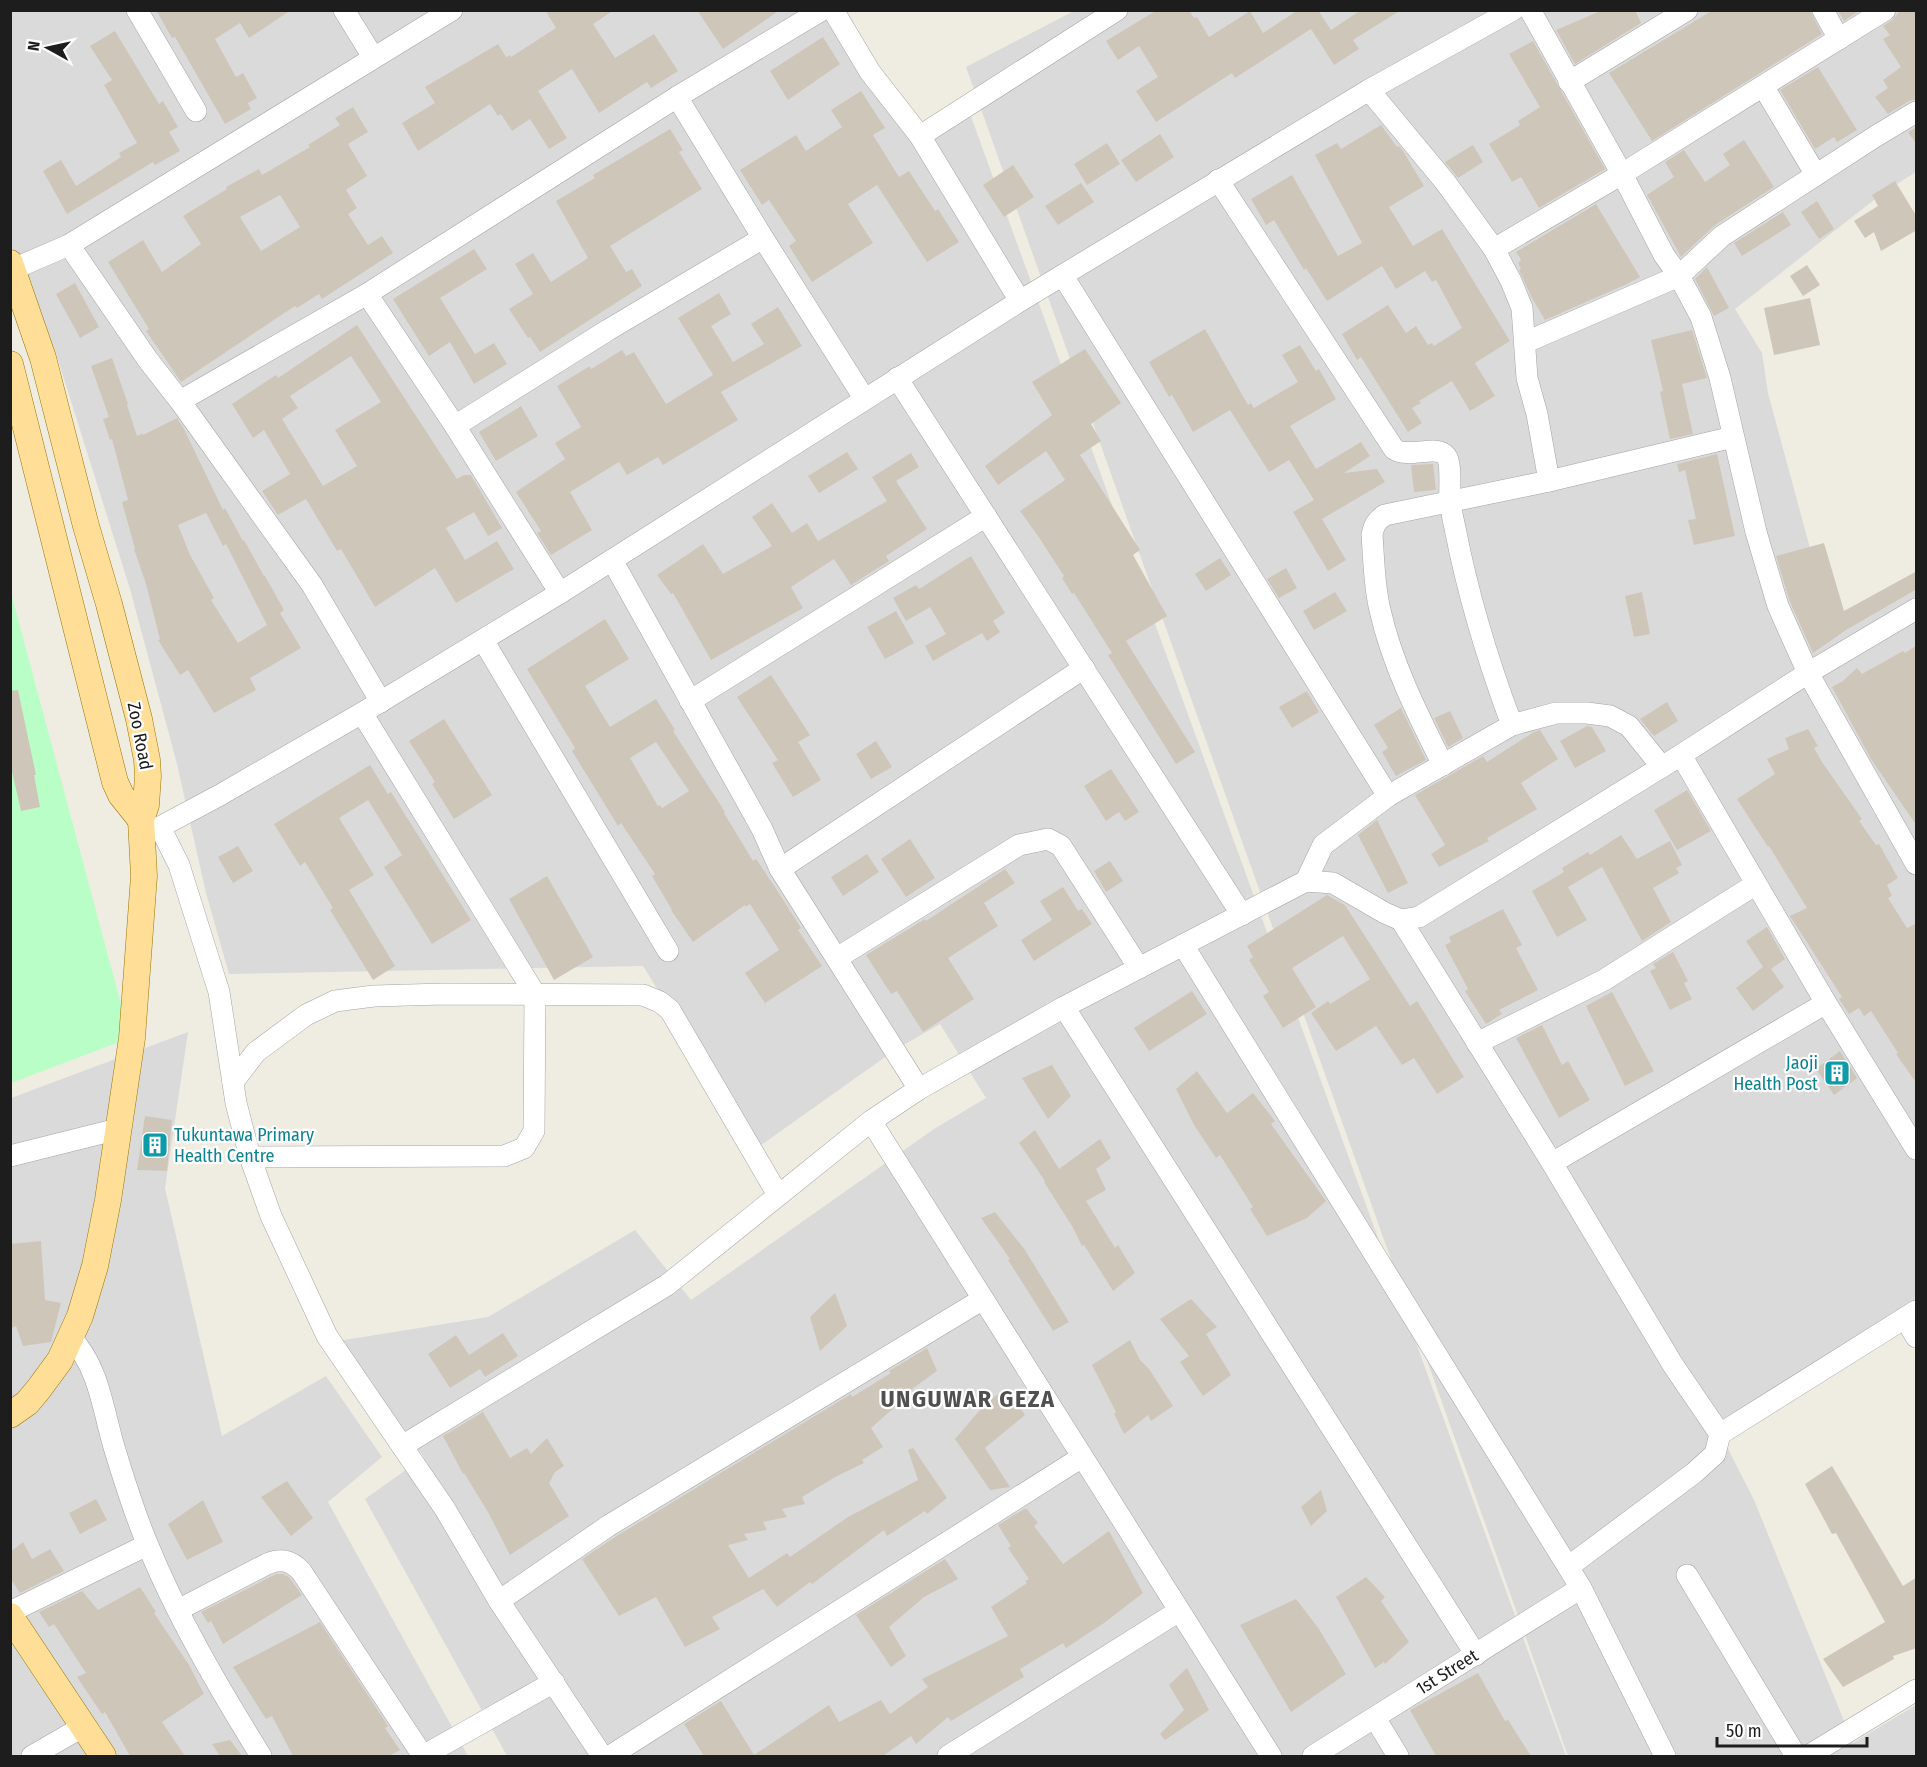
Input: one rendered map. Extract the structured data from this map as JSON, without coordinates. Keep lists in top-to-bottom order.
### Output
{
  "streets": {
    "main road": ["Zoo Road"],
    "street": ["1st Street"]
  },
  "districts": ["UNGUWAR GEZA"],
  "places": {
    "building": ["Jaoji Health Post", "Tukuntawa Primary Health Centre"]
  },
  "scale_bar": "50 m",
  "north": "left"
}
